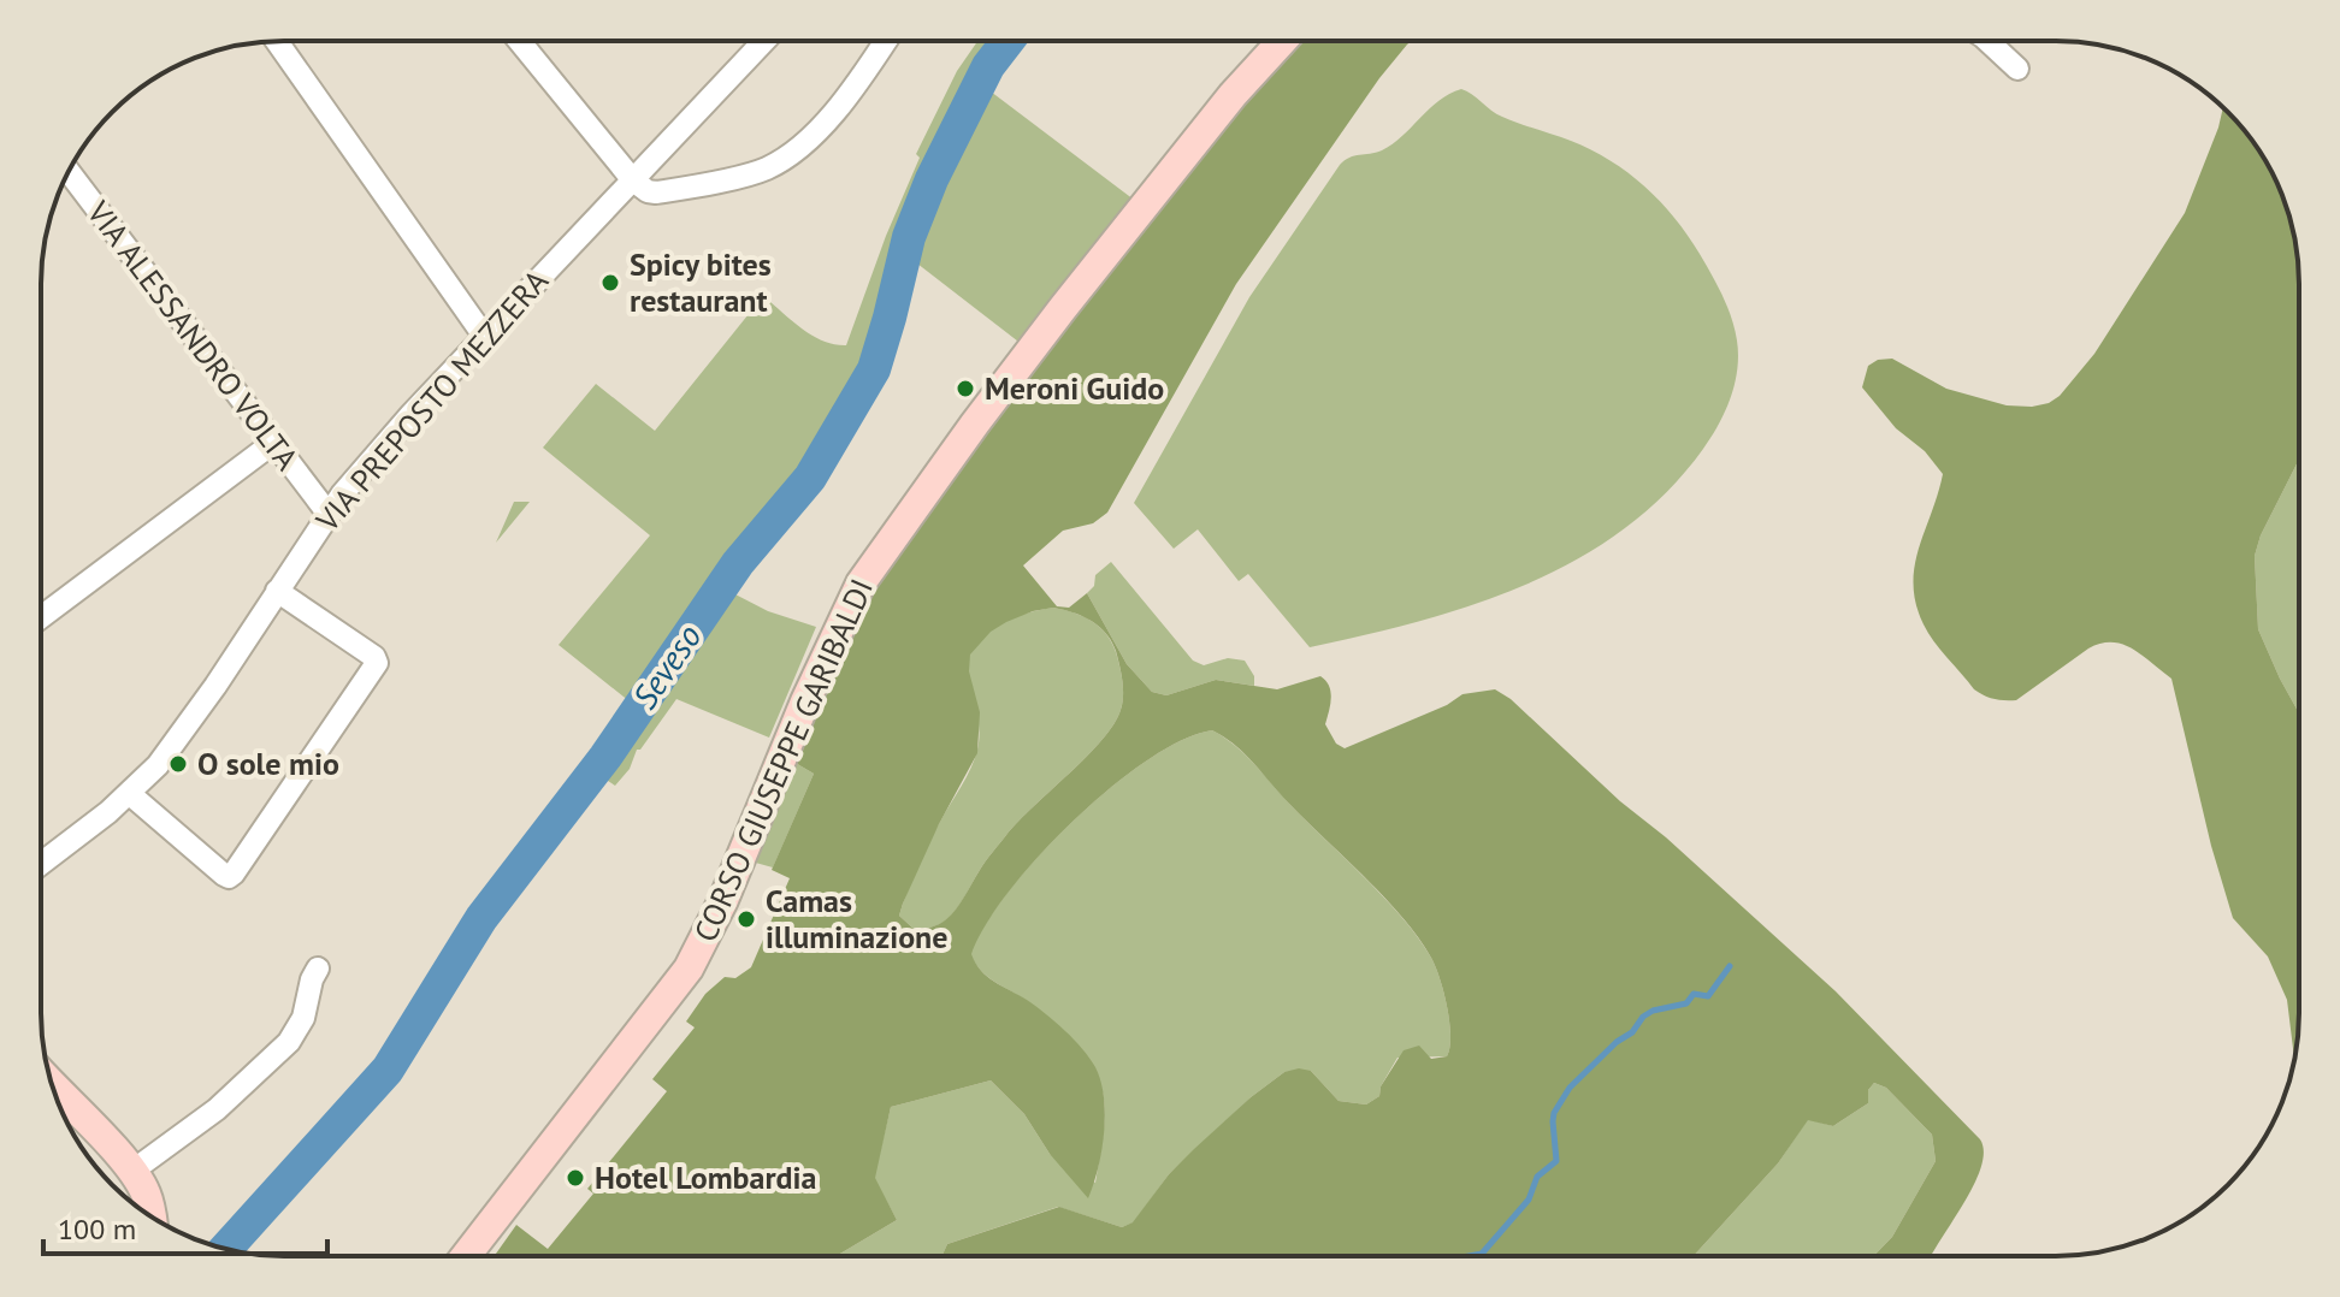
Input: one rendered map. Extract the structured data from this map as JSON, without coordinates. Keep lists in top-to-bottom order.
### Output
{
  "streets": {
    "main road": ["CORSO GIUSEPPE GARIBALDI"],
    "street": ["VIA ALESSANDRO VOLTA", "VIA PREPOSTO MEZZERA"]
  },
  "crossings": [
    ["VIA ALESSANDRO VOLTA", "VIA PREPOSTO MEZZERA"]
  ],
  "water": ["Seveso"],
  "places": [
    "Spicy bites restaurant",
    "Meroni Guido",
    "O sole mio",
    "Camas illuminazione",
    "Hotel Lombardia"
  ],
  "scale_bar": "100 m"
}
